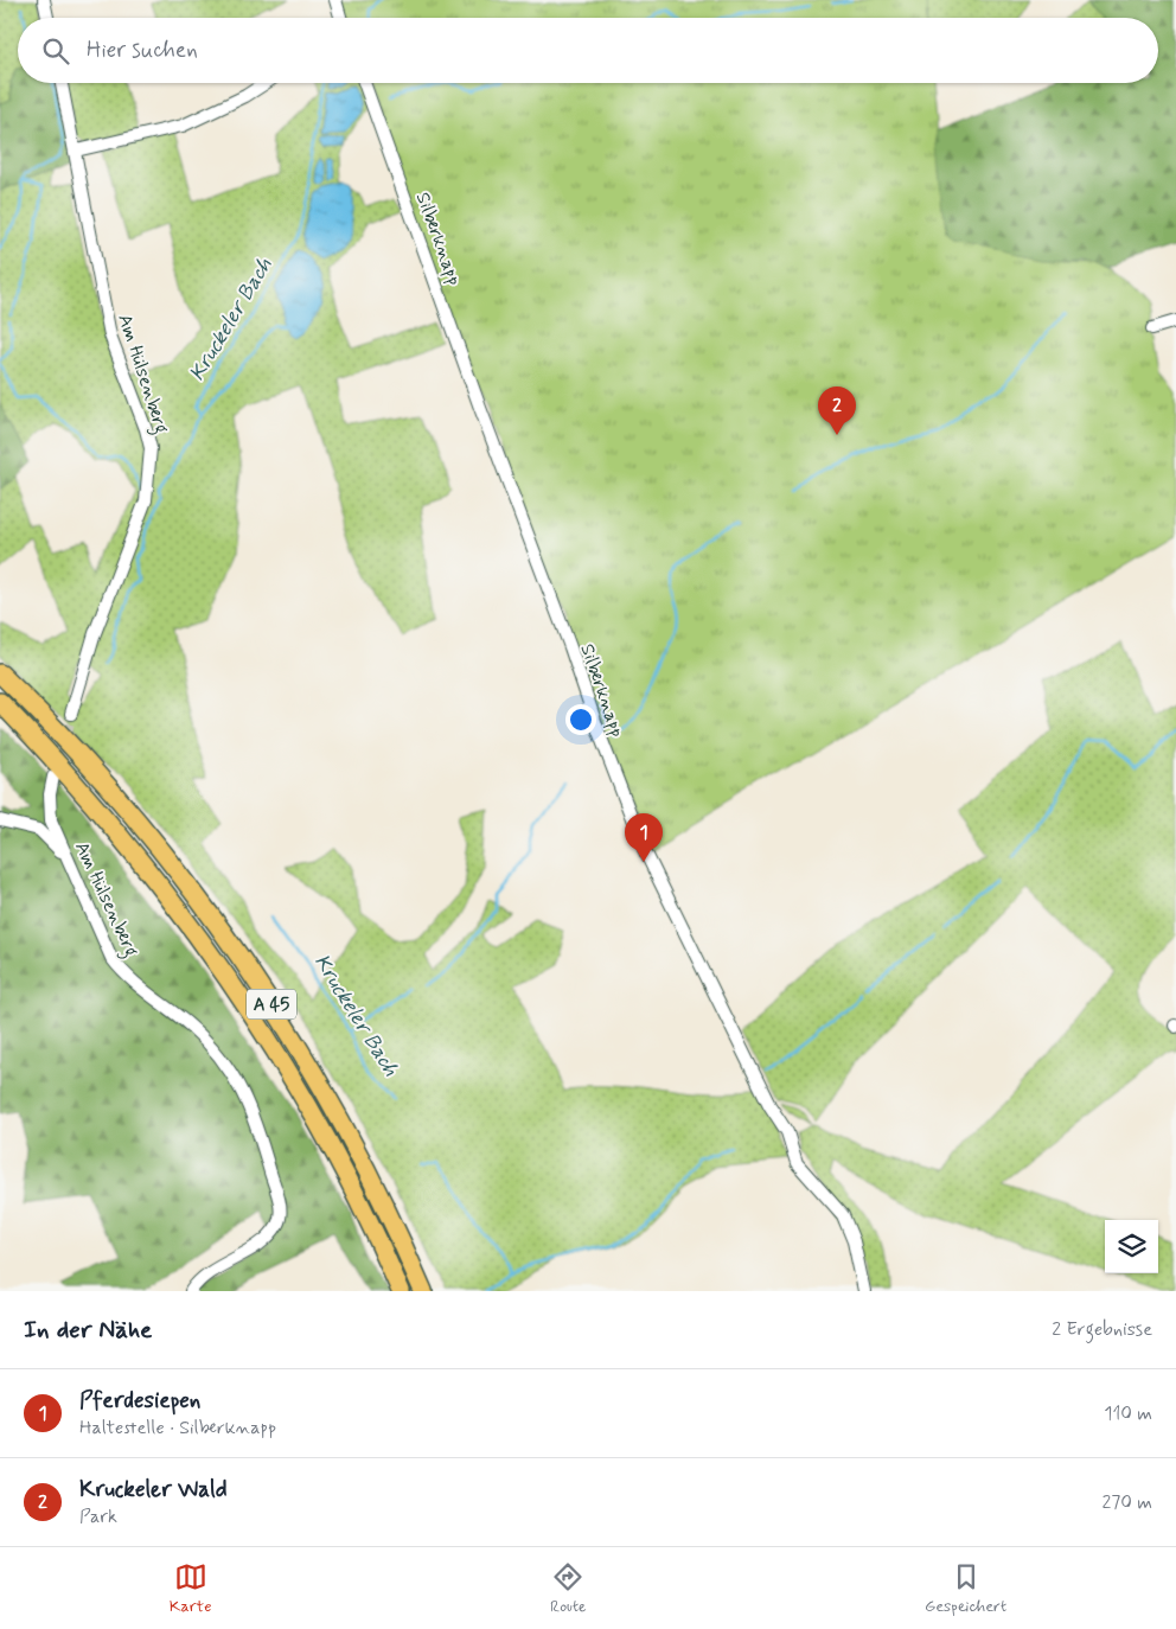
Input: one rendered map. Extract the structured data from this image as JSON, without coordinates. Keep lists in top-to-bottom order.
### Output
{
  "streets": {
    "highway": ["A 45"],
    "street": ["Silberknapp", "Am Hülsenberg"]
  },
  "water": ["Kruckeler Bach"],
  "page": {
    "search": "Hier suchen",
    "pins": ["2", "1"],
    "heading": ["In der Nähe", "2 Ergebnisse"],
    "list": [
      {
        "mark": "1",
        "name": "Pferdesiepen",
        "note": "Haltestelle · Silberknapp",
        "value": "110 m"
      },
      {
        "mark": "2",
        "name": "Kruckeler Wald",
        "note": "Park",
        "value": "270 m"
      }
    ],
    "nav": ["Karte", "Route", "Gespeichert"]
  }
}
